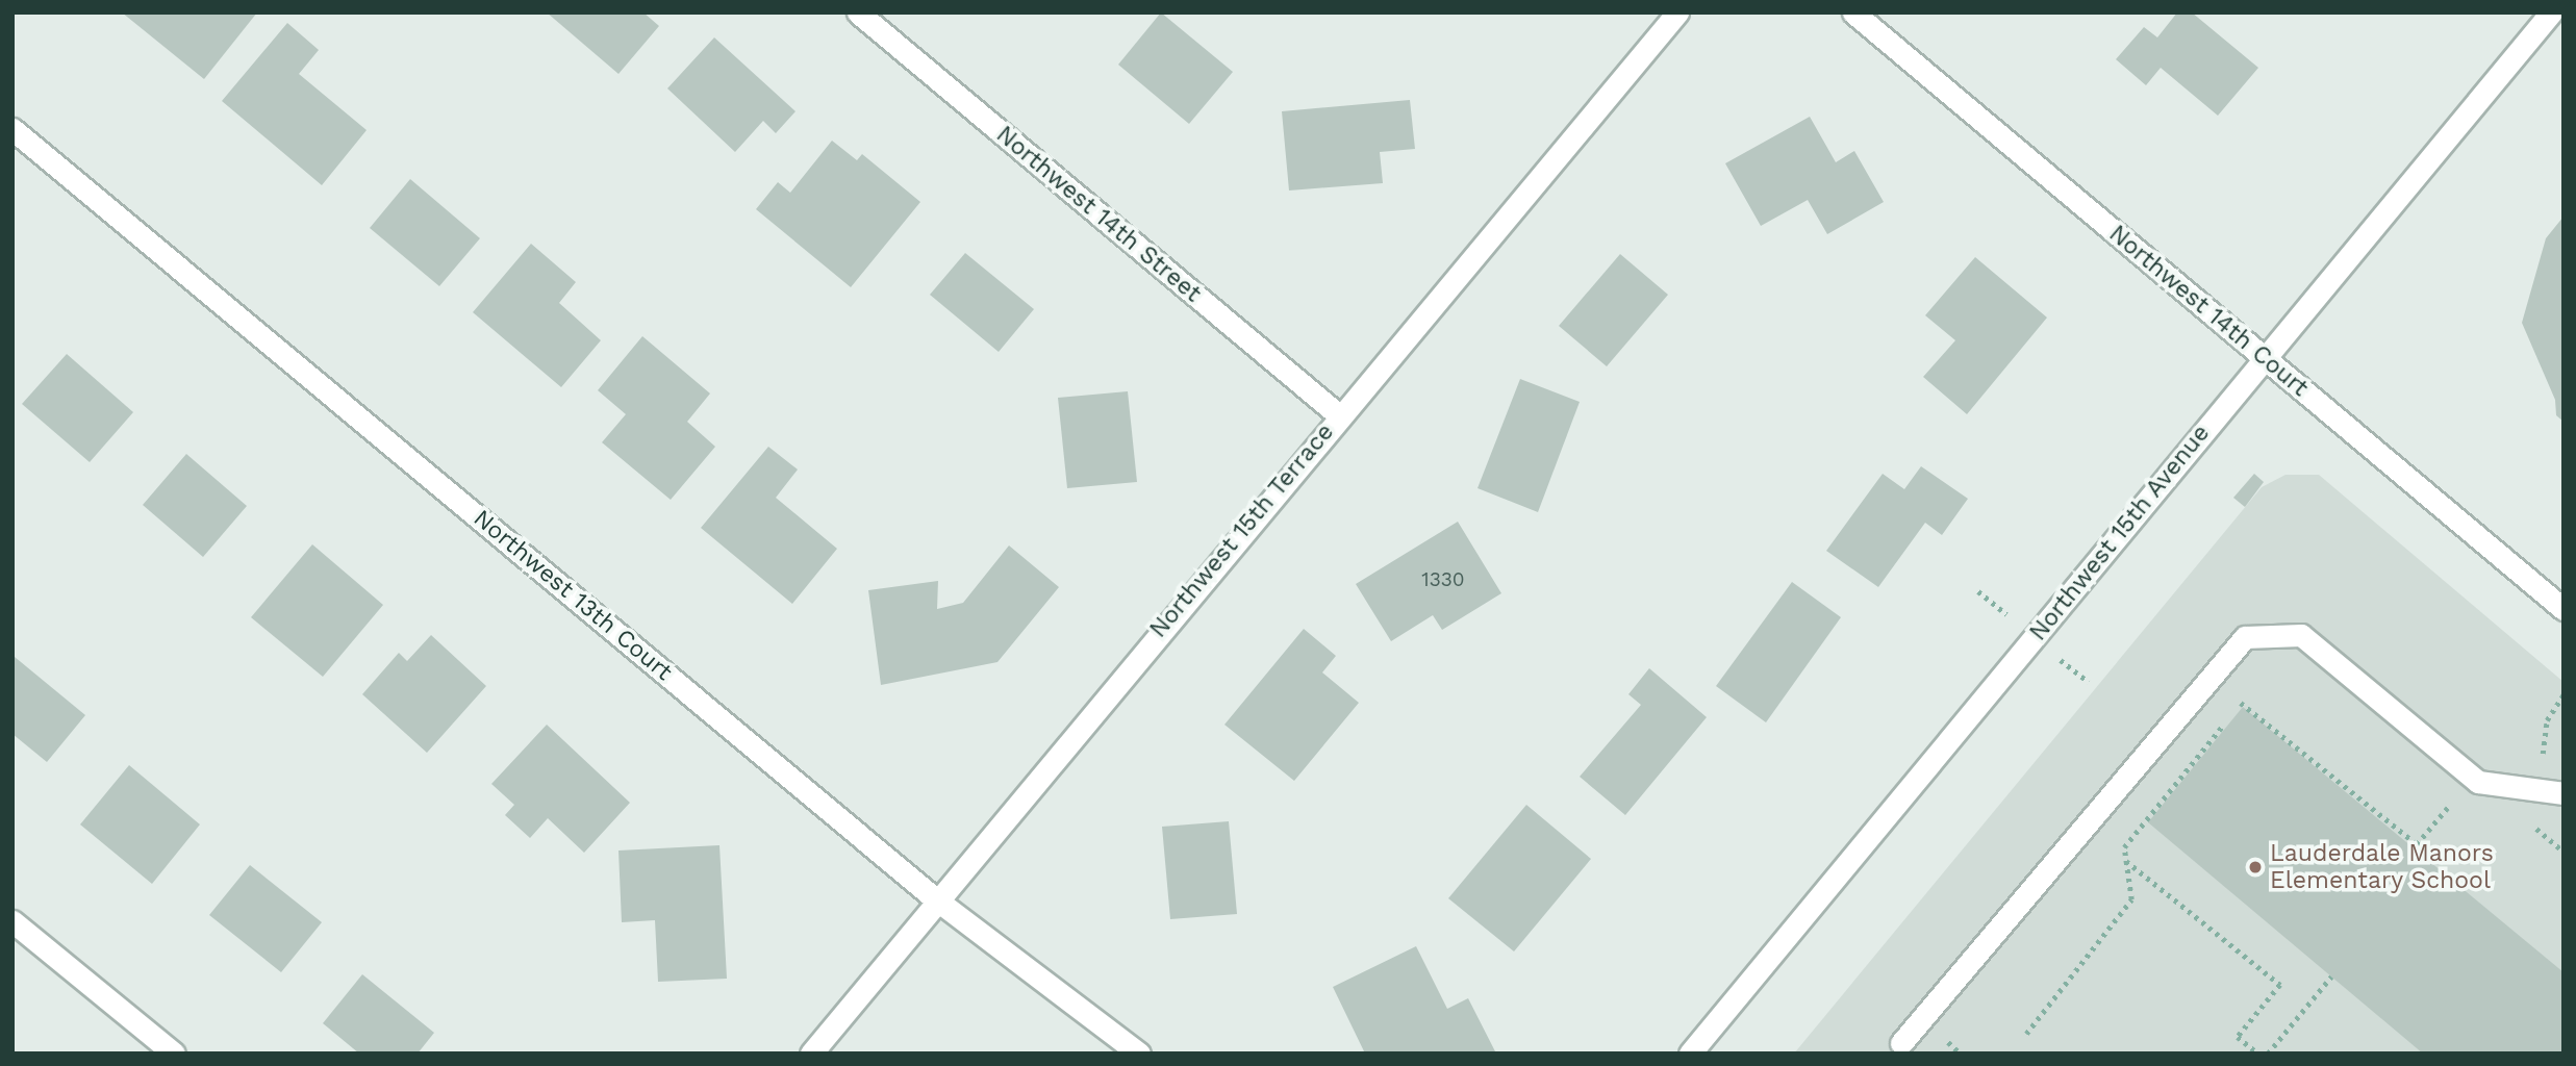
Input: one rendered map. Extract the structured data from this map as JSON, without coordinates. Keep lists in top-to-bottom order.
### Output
{
  "streets": {
    "street": [
      "Northwest 14th Street",
      "Northwest 14th Court",
      "Northwest 15th Terrace",
      "Northwest 15th Avenue",
      "Northwest 13th Court"
    ]
  },
  "crossings": [
    ["Northwest 14th Street", "Northwest 15th Terrace"],
    ["Northwest 14th Court", "Northwest 15th Avenue"],
    ["Northwest 15th Terrace", "Northwest 13th Court"]
  ],
  "places": ["Lauderdale Manors Elementary School"],
  "house_numbers": ["1330"]
}
